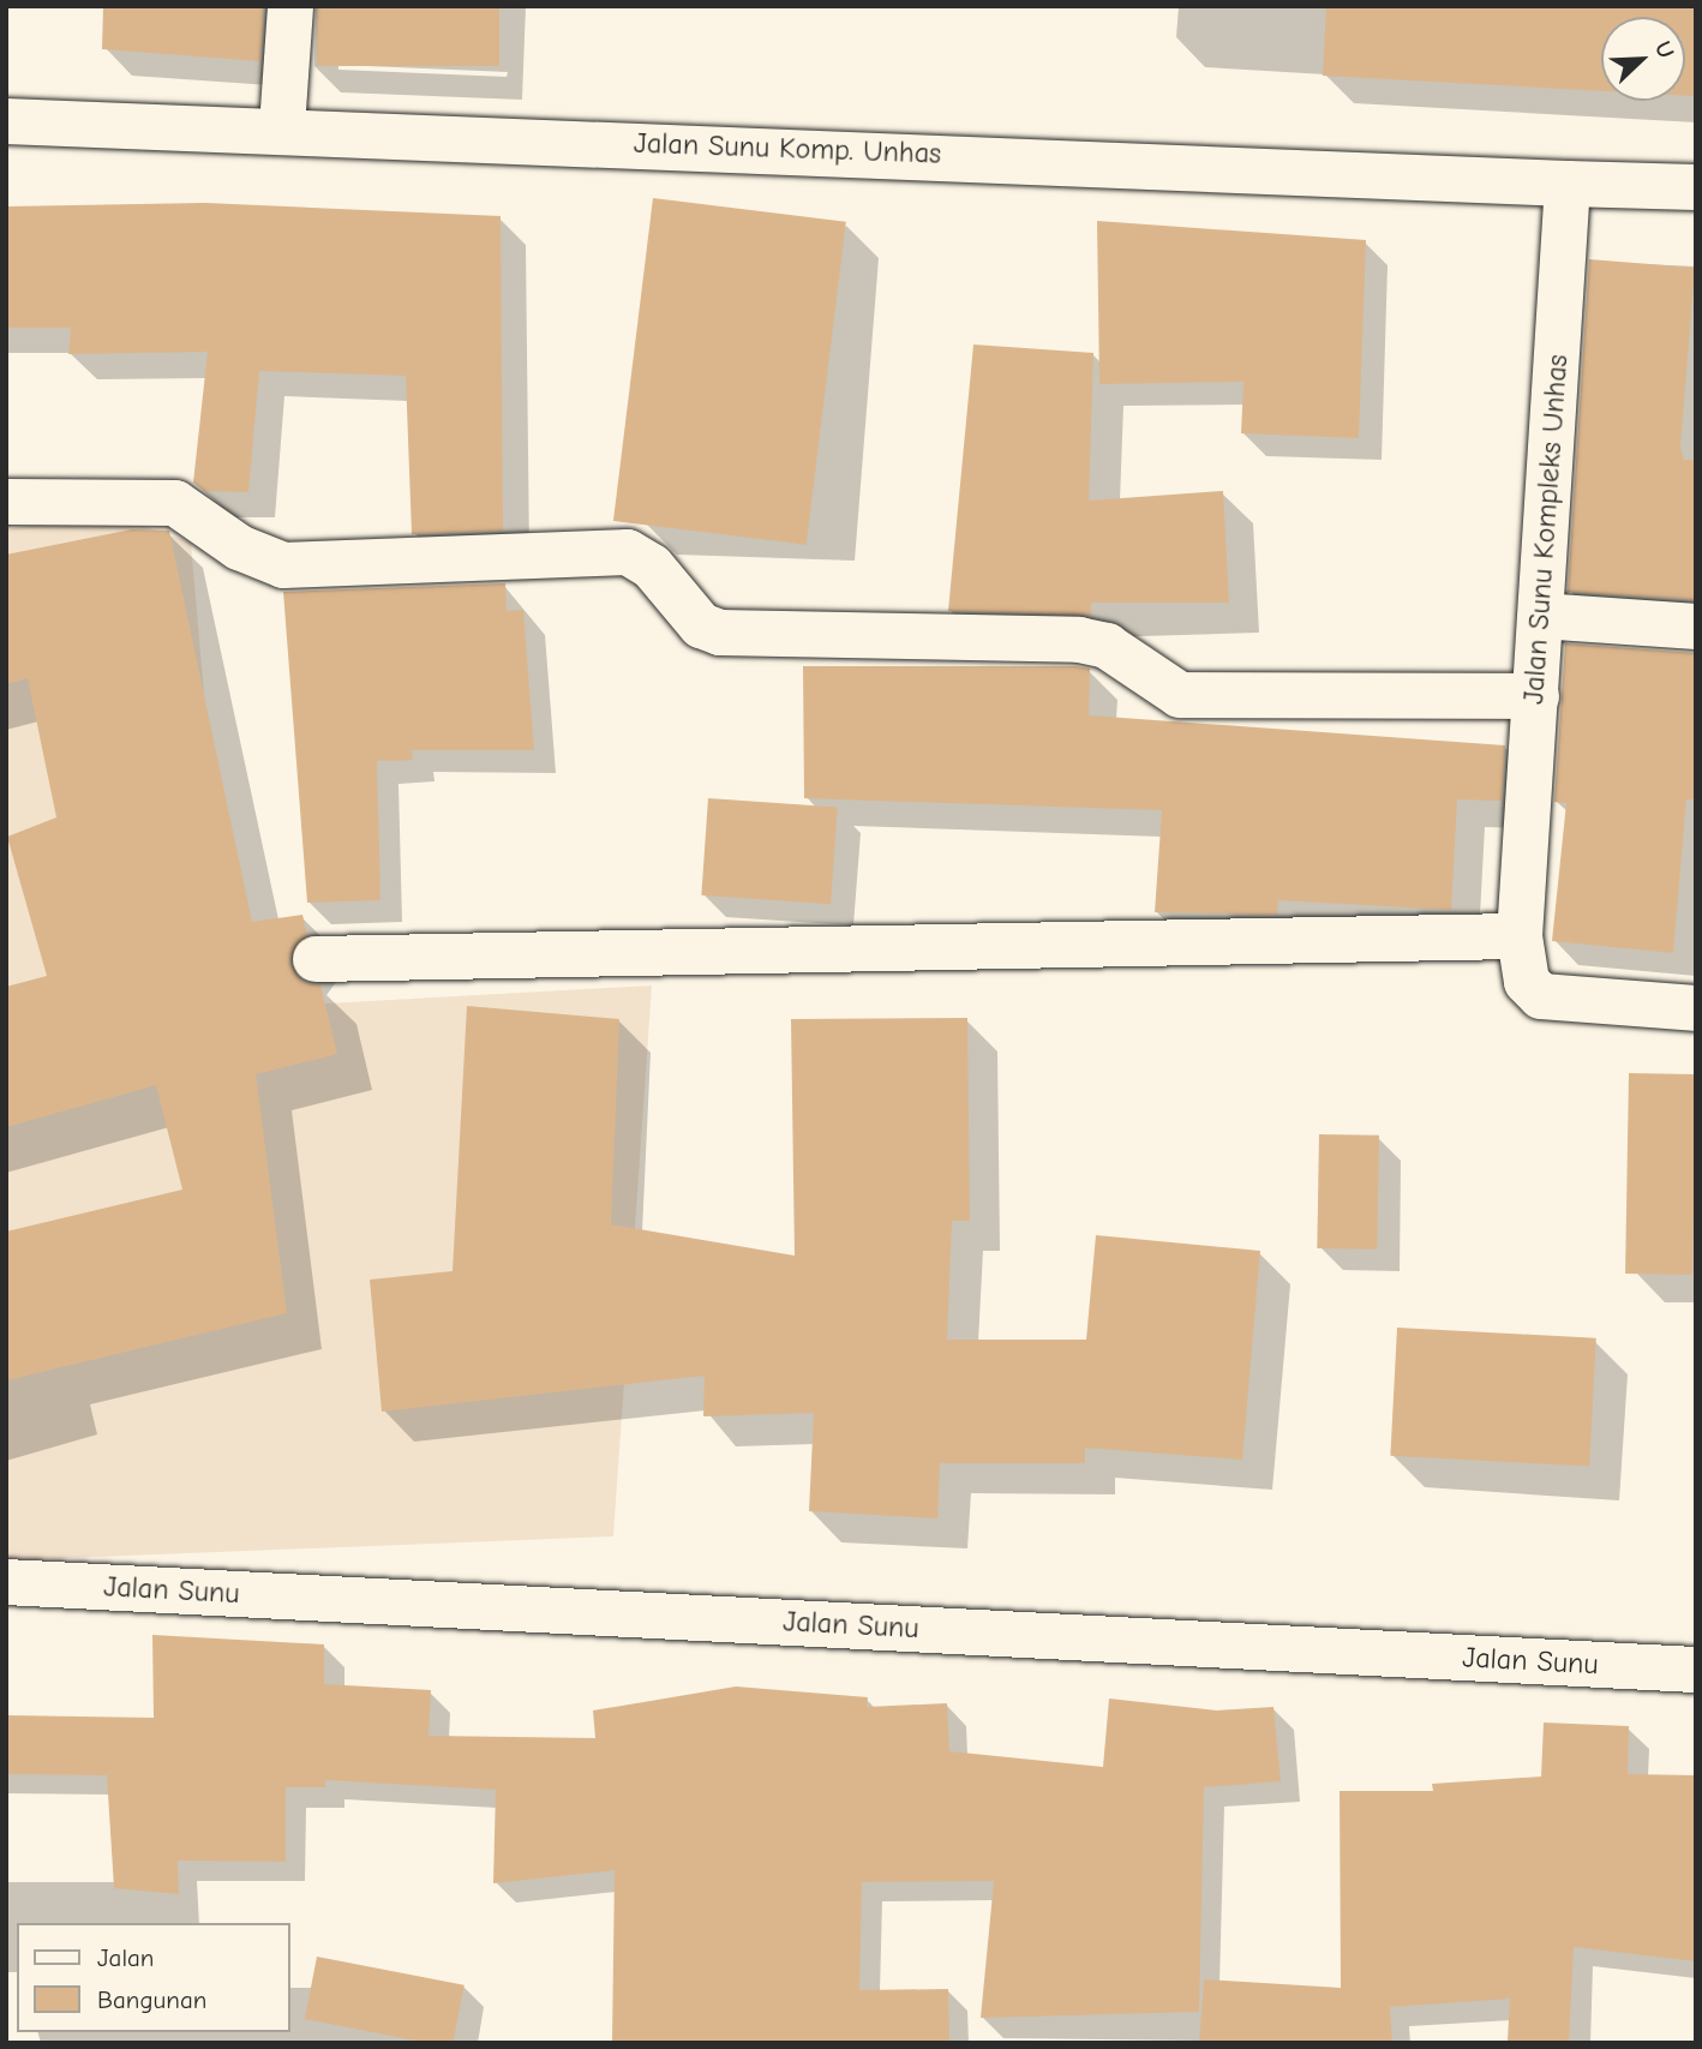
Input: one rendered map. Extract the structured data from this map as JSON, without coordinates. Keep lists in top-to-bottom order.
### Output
{
  "streets": {
    "street": ["Jalan Sunu Komp. Unhas", "Jalan Sunu Kompleks Unhas", "Jalan Sunu"]
  },
  "crossings": [
    ["Jalan Sunu Komp. Unhas", "Jalan Sunu Kompleks Unhas"]
  ],
  "legend": ["Jalan", "Bangunan"],
  "north": "top right"
}
